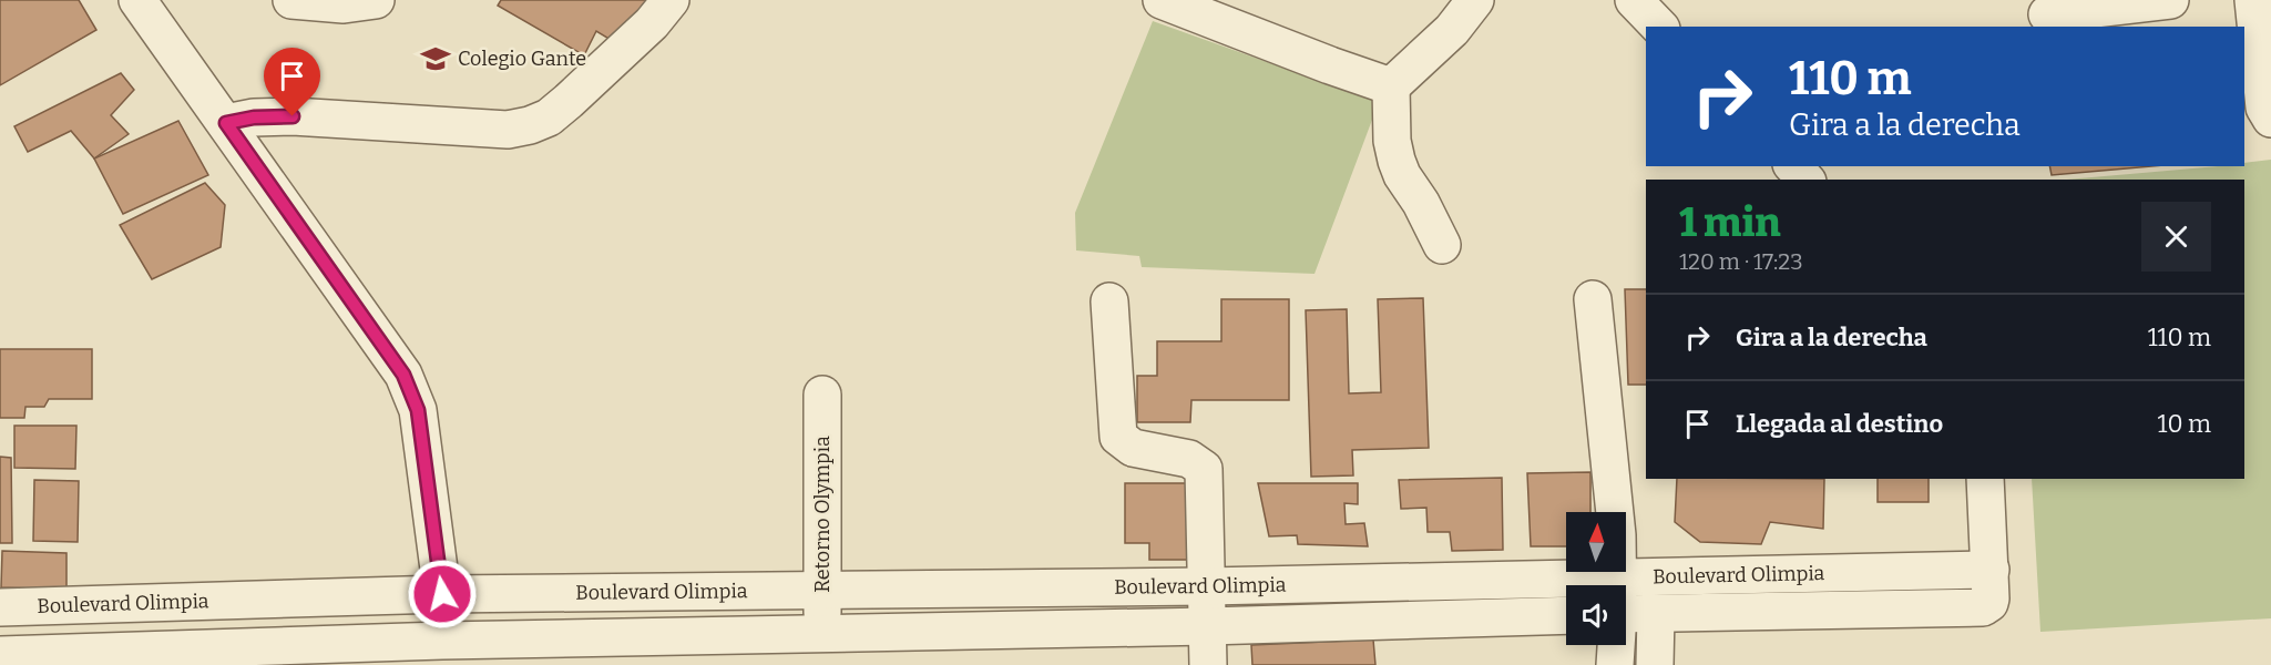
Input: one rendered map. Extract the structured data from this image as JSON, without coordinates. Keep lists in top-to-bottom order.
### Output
{
  "streets": {
    "street": ["Retorno Olympia", "Boulevard Olimpia"]
  },
  "crossings": [
    ["Retorno Olympia", "Boulevard Olimpia"]
  ],
  "places": {
    "school or university": ["Colegio Gante"]
  },
  "north": "top",
  "page": {
    "turn": ["110 m", "Gira a la derecha"],
    "heading": ["1 min", "120 m · 17:23"],
    "list": [
      {
        "name": "Gira a la derecha",
        "value": "110 m"
      },
      {
        "name": "Llegada al destino",
        "value": "10 m"
      }
    ]
  }
}
